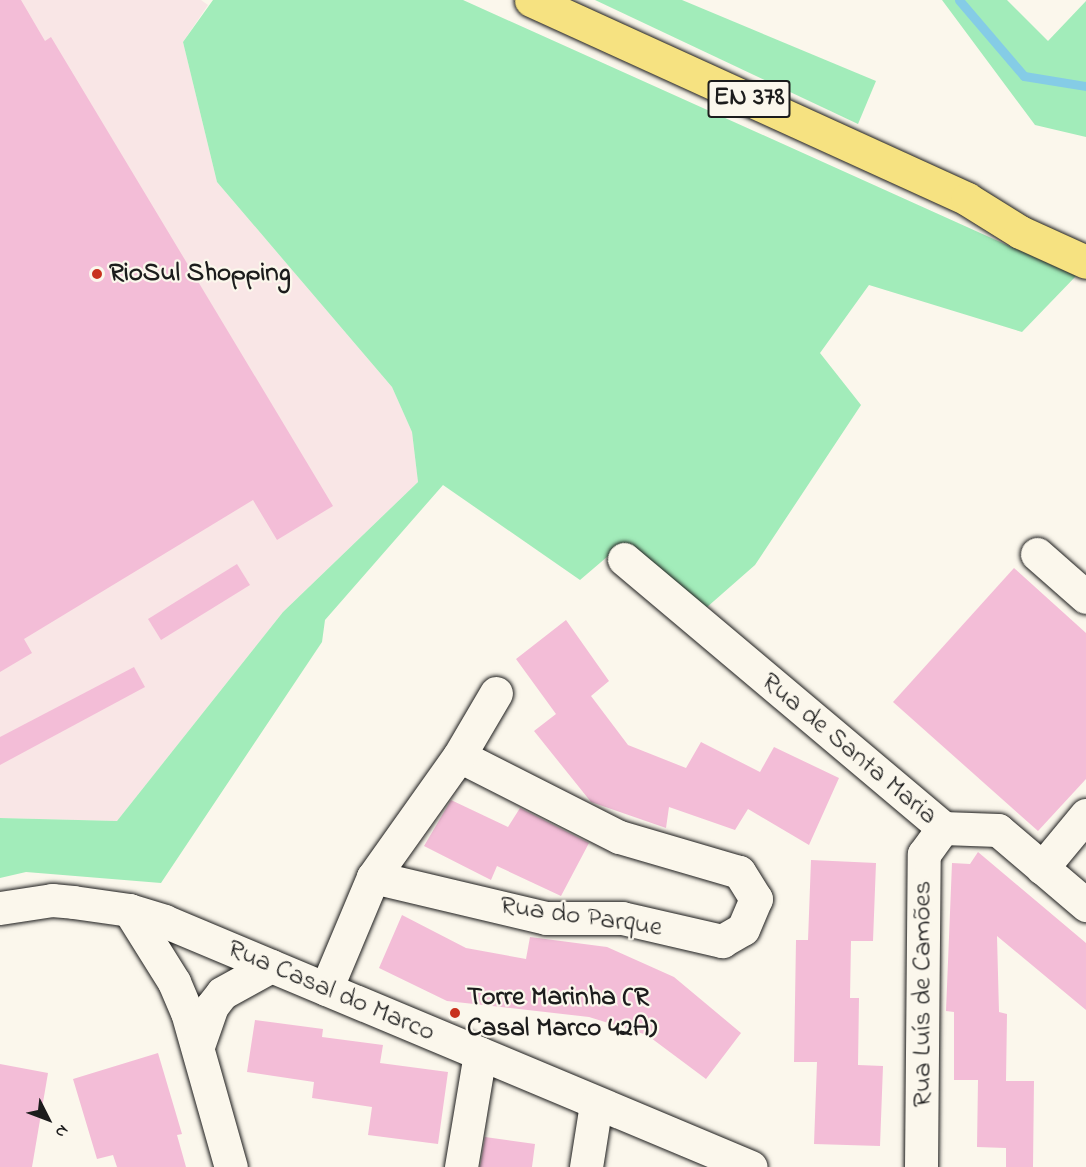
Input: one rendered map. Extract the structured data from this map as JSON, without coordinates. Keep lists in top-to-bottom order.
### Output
{
  "streets": {
    "main road": ["EN 378"],
    "street": [
      "Rua de Santa Maria",
      "Rua do Parque",
      "Rua Casal do Marco",
      "Rua Luís de Camões"
    ]
  },
  "crossings": [
    ["Rua de Santa Maria", "Rua Luís de Camões"]
  ],
  "places": ["RioSul Shopping", "Torre Marinha (R Casal Marco 42A)"],
  "north": "bottom right"
}
